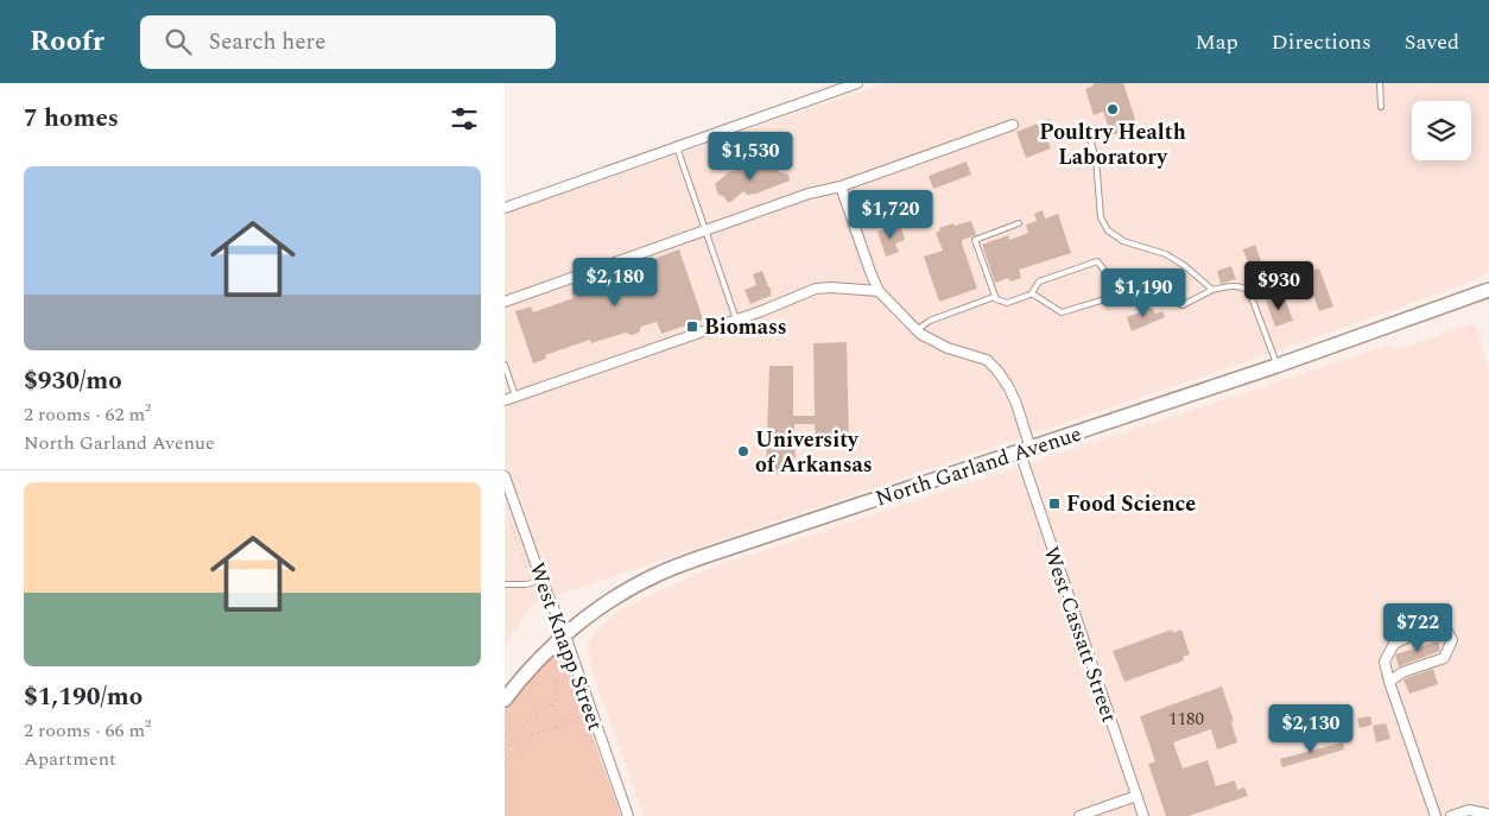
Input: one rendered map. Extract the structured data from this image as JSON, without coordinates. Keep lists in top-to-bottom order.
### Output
{
  "streets": {
    "main road": ["North Garland Avenue"],
    "street": ["West Cassatt Street", "West Knapp Street"]
  },
  "crossings": [
    ["North Garland Avenue", "West Cassatt Street"],
    ["North Garland Avenue", "West Knapp Street"]
  ],
  "places": {
    "other": ["Poultry Health Laboratory", "University of Arkansas"],
    "transit": ["Biomass", "Food Science"]
  },
  "house_numbers": ["1180"],
  "page": {
    "header": "Roofr",
    "search": "Search here",
    "nav": ["Map", "Directions", "Saved"],
    "heading": "7 homes",
    "price": [
      "$1,530",
      "$1,720",
      "$2,180",
      "$930",
      "$1,190",
      "$722",
      "$2,130"
    ],
    "list": [
      {
        "name": "$930/mo",
        "note": "2 rooms · 62 m² · North Garland Avenue"
      },
      {
        "name": "$1,190/mo",
        "note": "2 rooms · 66 m² · Apartment"
      }
    ]
  }
}
